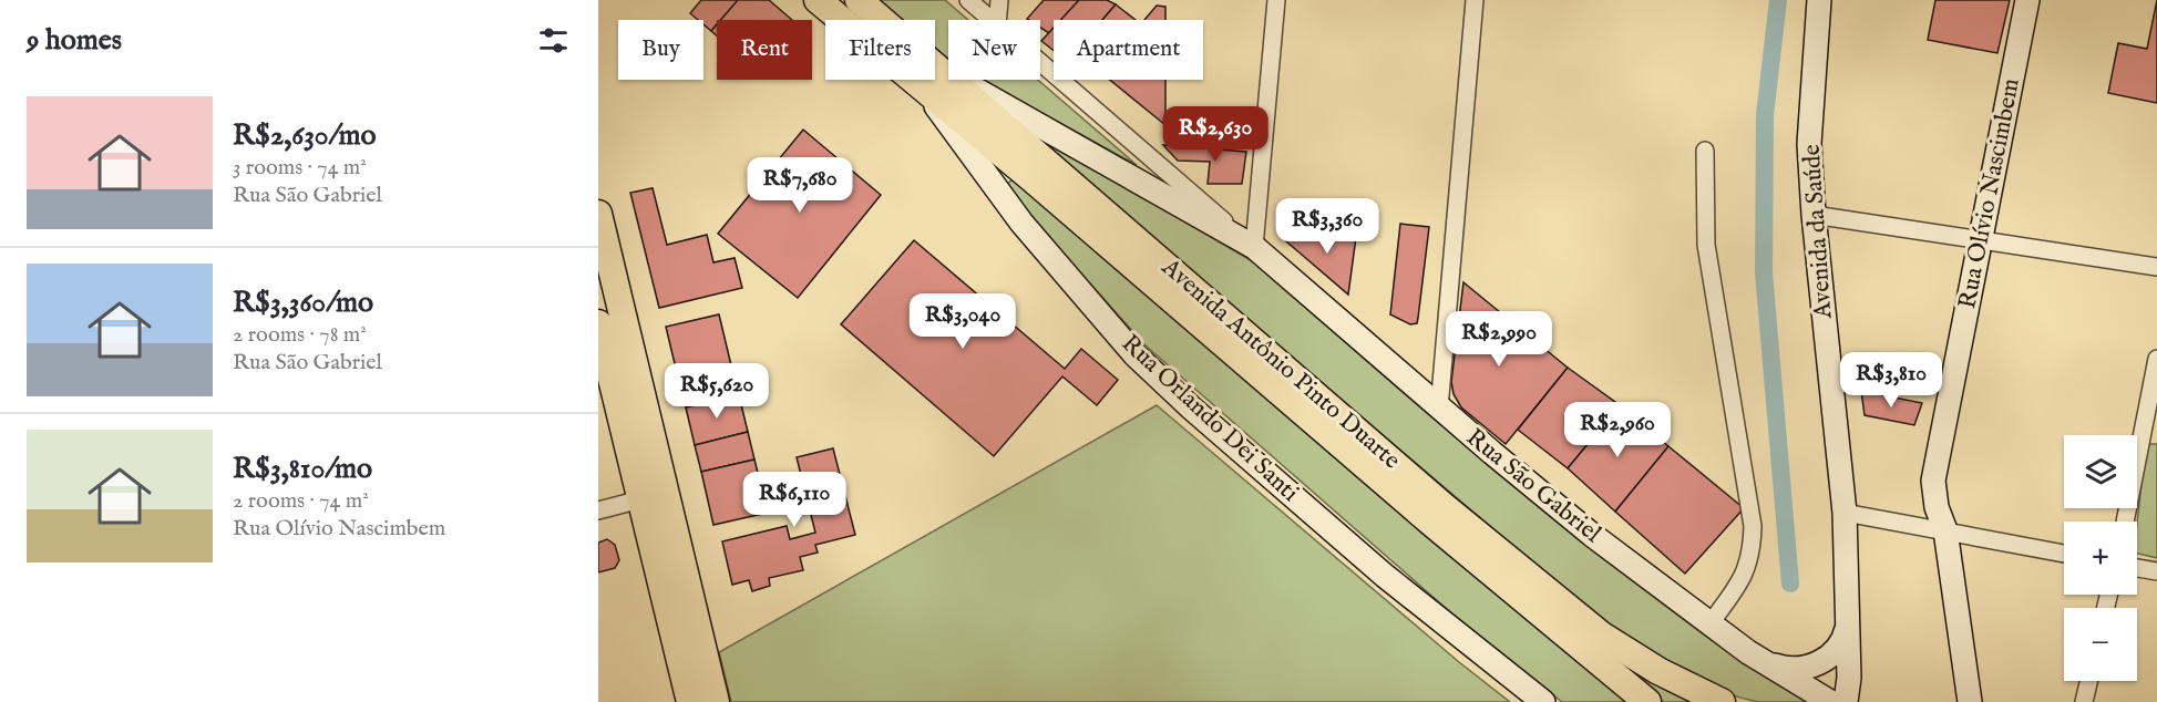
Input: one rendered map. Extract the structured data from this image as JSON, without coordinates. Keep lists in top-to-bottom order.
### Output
{
  "streets": {
    "main road": [
      "Rua Olívio Nascimbem",
      "Avenida da Saúde",
      "Avenida Antônio Pinto Duarte",
      "Rua Orlando Dei Santi",
      "Rua São Gabriel"
    ]
  },
  "page": {
    "heading": "9 homes",
    "chip": [
      "Buy",
      "Rent",
      "Filters",
      "New",
      "Apartment"
    ],
    "list": [
      {
        "name": "R$2,630/mo",
        "note": "3 rooms · 74 m² · Rua São Gabriel"
      },
      {
        "name": "R$3,360/mo",
        "note": "2 rooms · 78 m² · Rua São Gabriel"
      },
      {
        "name": "R$3,810/mo",
        "note": "2 rooms · 74 m² · Rua Olívio Nascimbem"
      }
    ],
    "price": [
      "R$2,630",
      "R$7,680",
      "R$3,360",
      "R$3,040",
      "R$2,990",
      "R$3,810",
      "R$5,620",
      "R$2,960",
      "R$6,110"
    ],
    "map_buttons": ["+", "−"]
  }
}
